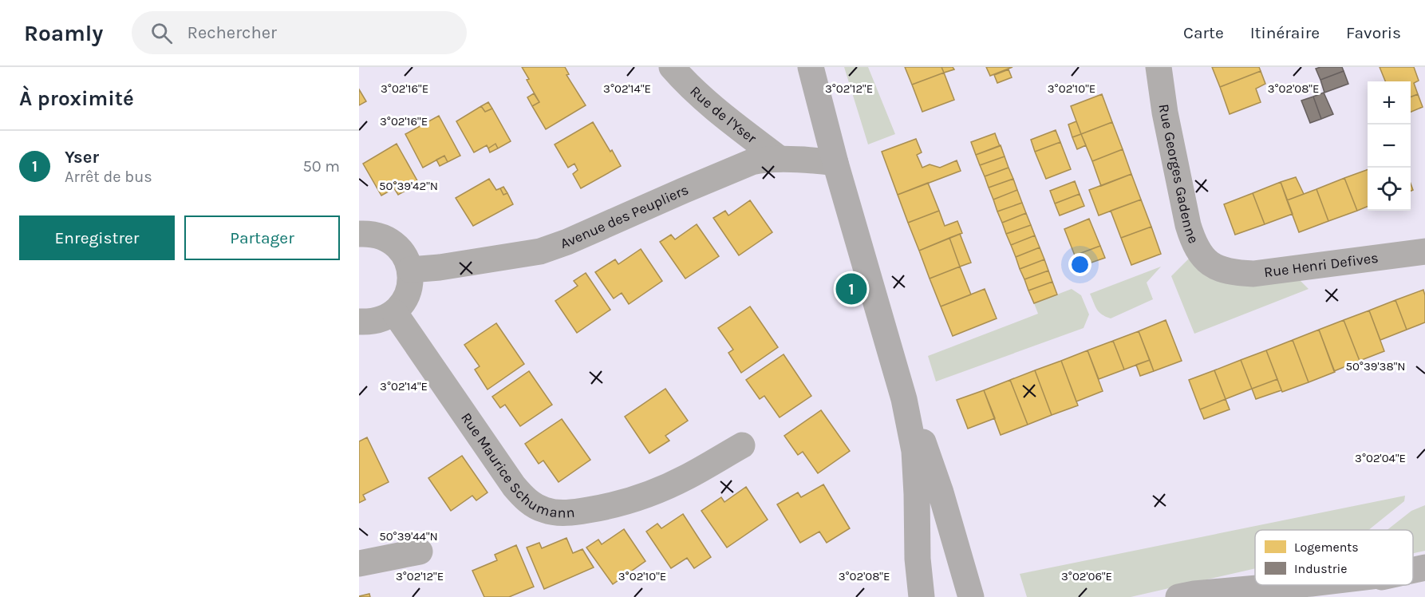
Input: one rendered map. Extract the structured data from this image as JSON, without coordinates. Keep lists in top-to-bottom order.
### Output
{
  "streets": {
    "street": [
      "Rue de l'Yser",
      "Rue Georges Gadenne",
      "Avenue des Peupliers",
      "Rue Henri Defives",
      "Rue Maurice Schumann"
    ]
  },
  "crossings": [
    ["Rue de l'Yser", "Avenue des Peupliers"],
    ["Rue Georges Gadenne", "Rue Henri Defives"]
  ],
  "legend": ["Logements", "Industrie"],
  "page": {
    "header": "Roamly",
    "search": "Rechercher",
    "nav": ["Carte", "Itinéraire", "Favoris"],
    "heading": "À proximité",
    "map_buttons": ["+", "−"],
    "list": [
      {
        "mark": "1",
        "name": "Yser",
        "note": "Arrêt de bus",
        "value": "50 m"
      }
    ],
    "buttons": ["Enregistrer", "Partager"],
    "pins": "1"
  },
  "coordinates": [
    "3°02'16\"E",
    "3°02'14\"E",
    "3°02'12\"E",
    "3°02'10\"E",
    "3°02'08\"E",
    "50°39'42\"N",
    "50°39'38\"N",
    "3°02'04\"E",
    "50°39'44\"N",
    "3°02'06\"E"
  ]
}
